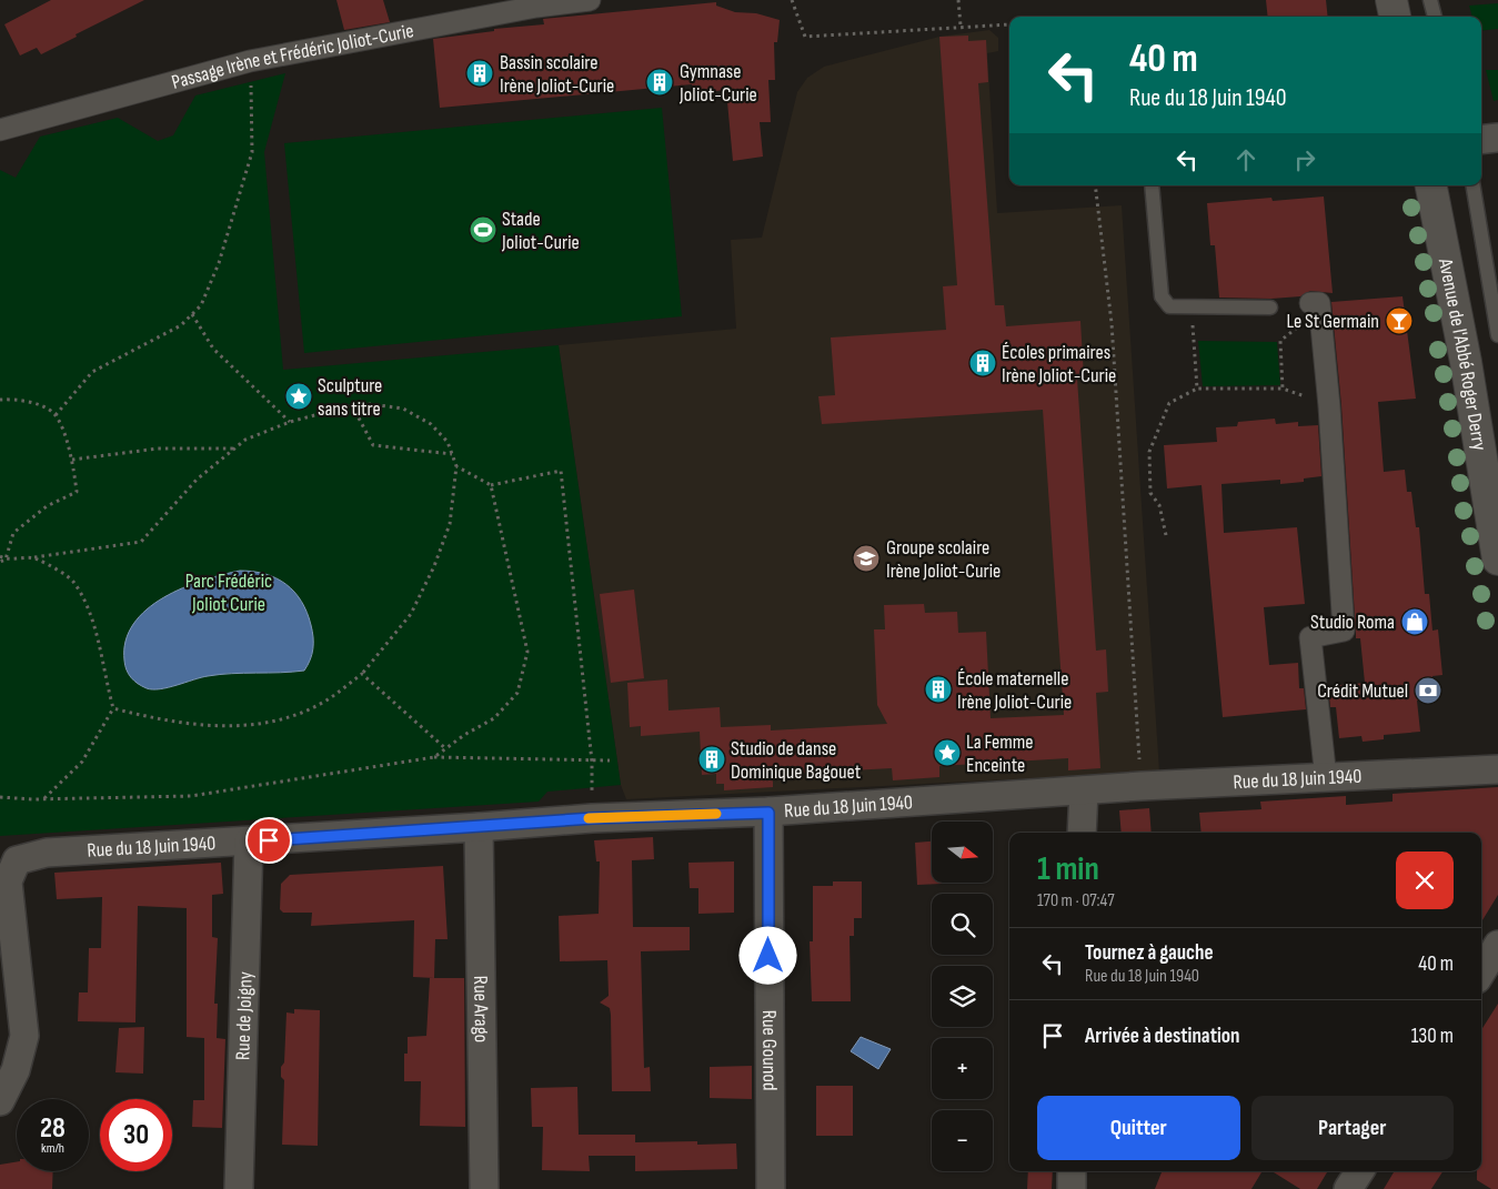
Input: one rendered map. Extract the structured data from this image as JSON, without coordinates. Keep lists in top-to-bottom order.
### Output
{
  "streets": {
    "main road": ["Avenue de l'Abbé Roger Derry"],
    "street": [
      "Passage Irène et Frédéric Joliot-Curie",
      "Rue du 18 Juin 1940",
      "Rue Arago",
      "Rue de Joigny",
      "Rue Gounod"
    ]
  },
  "crossings": [
    ["Rue du 18 Juin 1940", "Rue Arago"],
    ["Rue du 18 Juin 1940", "Rue de Joigny"],
    ["Rue du 18 Juin 1940", "Rue Gounod"]
  ],
  "parks": ["Parc Frédéric Joliot Curie"],
  "places": {
    "building": [
      "Bassin scolaire Irène Joliot-Curie",
      "Gymnase Joliot-Curie",
      "Écoles primaires Irène Joliot-Curie",
      "École maternelle Irène Joliot-Curie",
      "Studio de danse Dominique Bagouet"
    ],
    "sports": ["Stade Joliot-Curie"],
    "bar": ["Le St Germain"],
    "place": ["Sculpture sans titre", "La Femme Enceinte"],
    "school or university": ["Groupe scolaire Irène Joliot-Curie"],
    "shop": ["Studio Roma"],
    "bank": ["Crédit Mutuel"]
  },
  "north": "right",
  "page": {
    "turn": ["40 m", "Rue du 18 Juin 1940"],
    "map_buttons": ["+", "−"],
    "heading": ["1 min", "170 m · 07:47"],
    "list": [
      {
        "name": "Tournez à gauche",
        "note": "Rue du 18 Juin 1940",
        "value": "40 m"
      },
      {
        "name": "Arrivée à destination",
        "value": "130 m"
      }
    ],
    "buttons": ["Quitter", "Partager"],
    "speed": "28 km/h",
    "limit": "30"
  }
}
